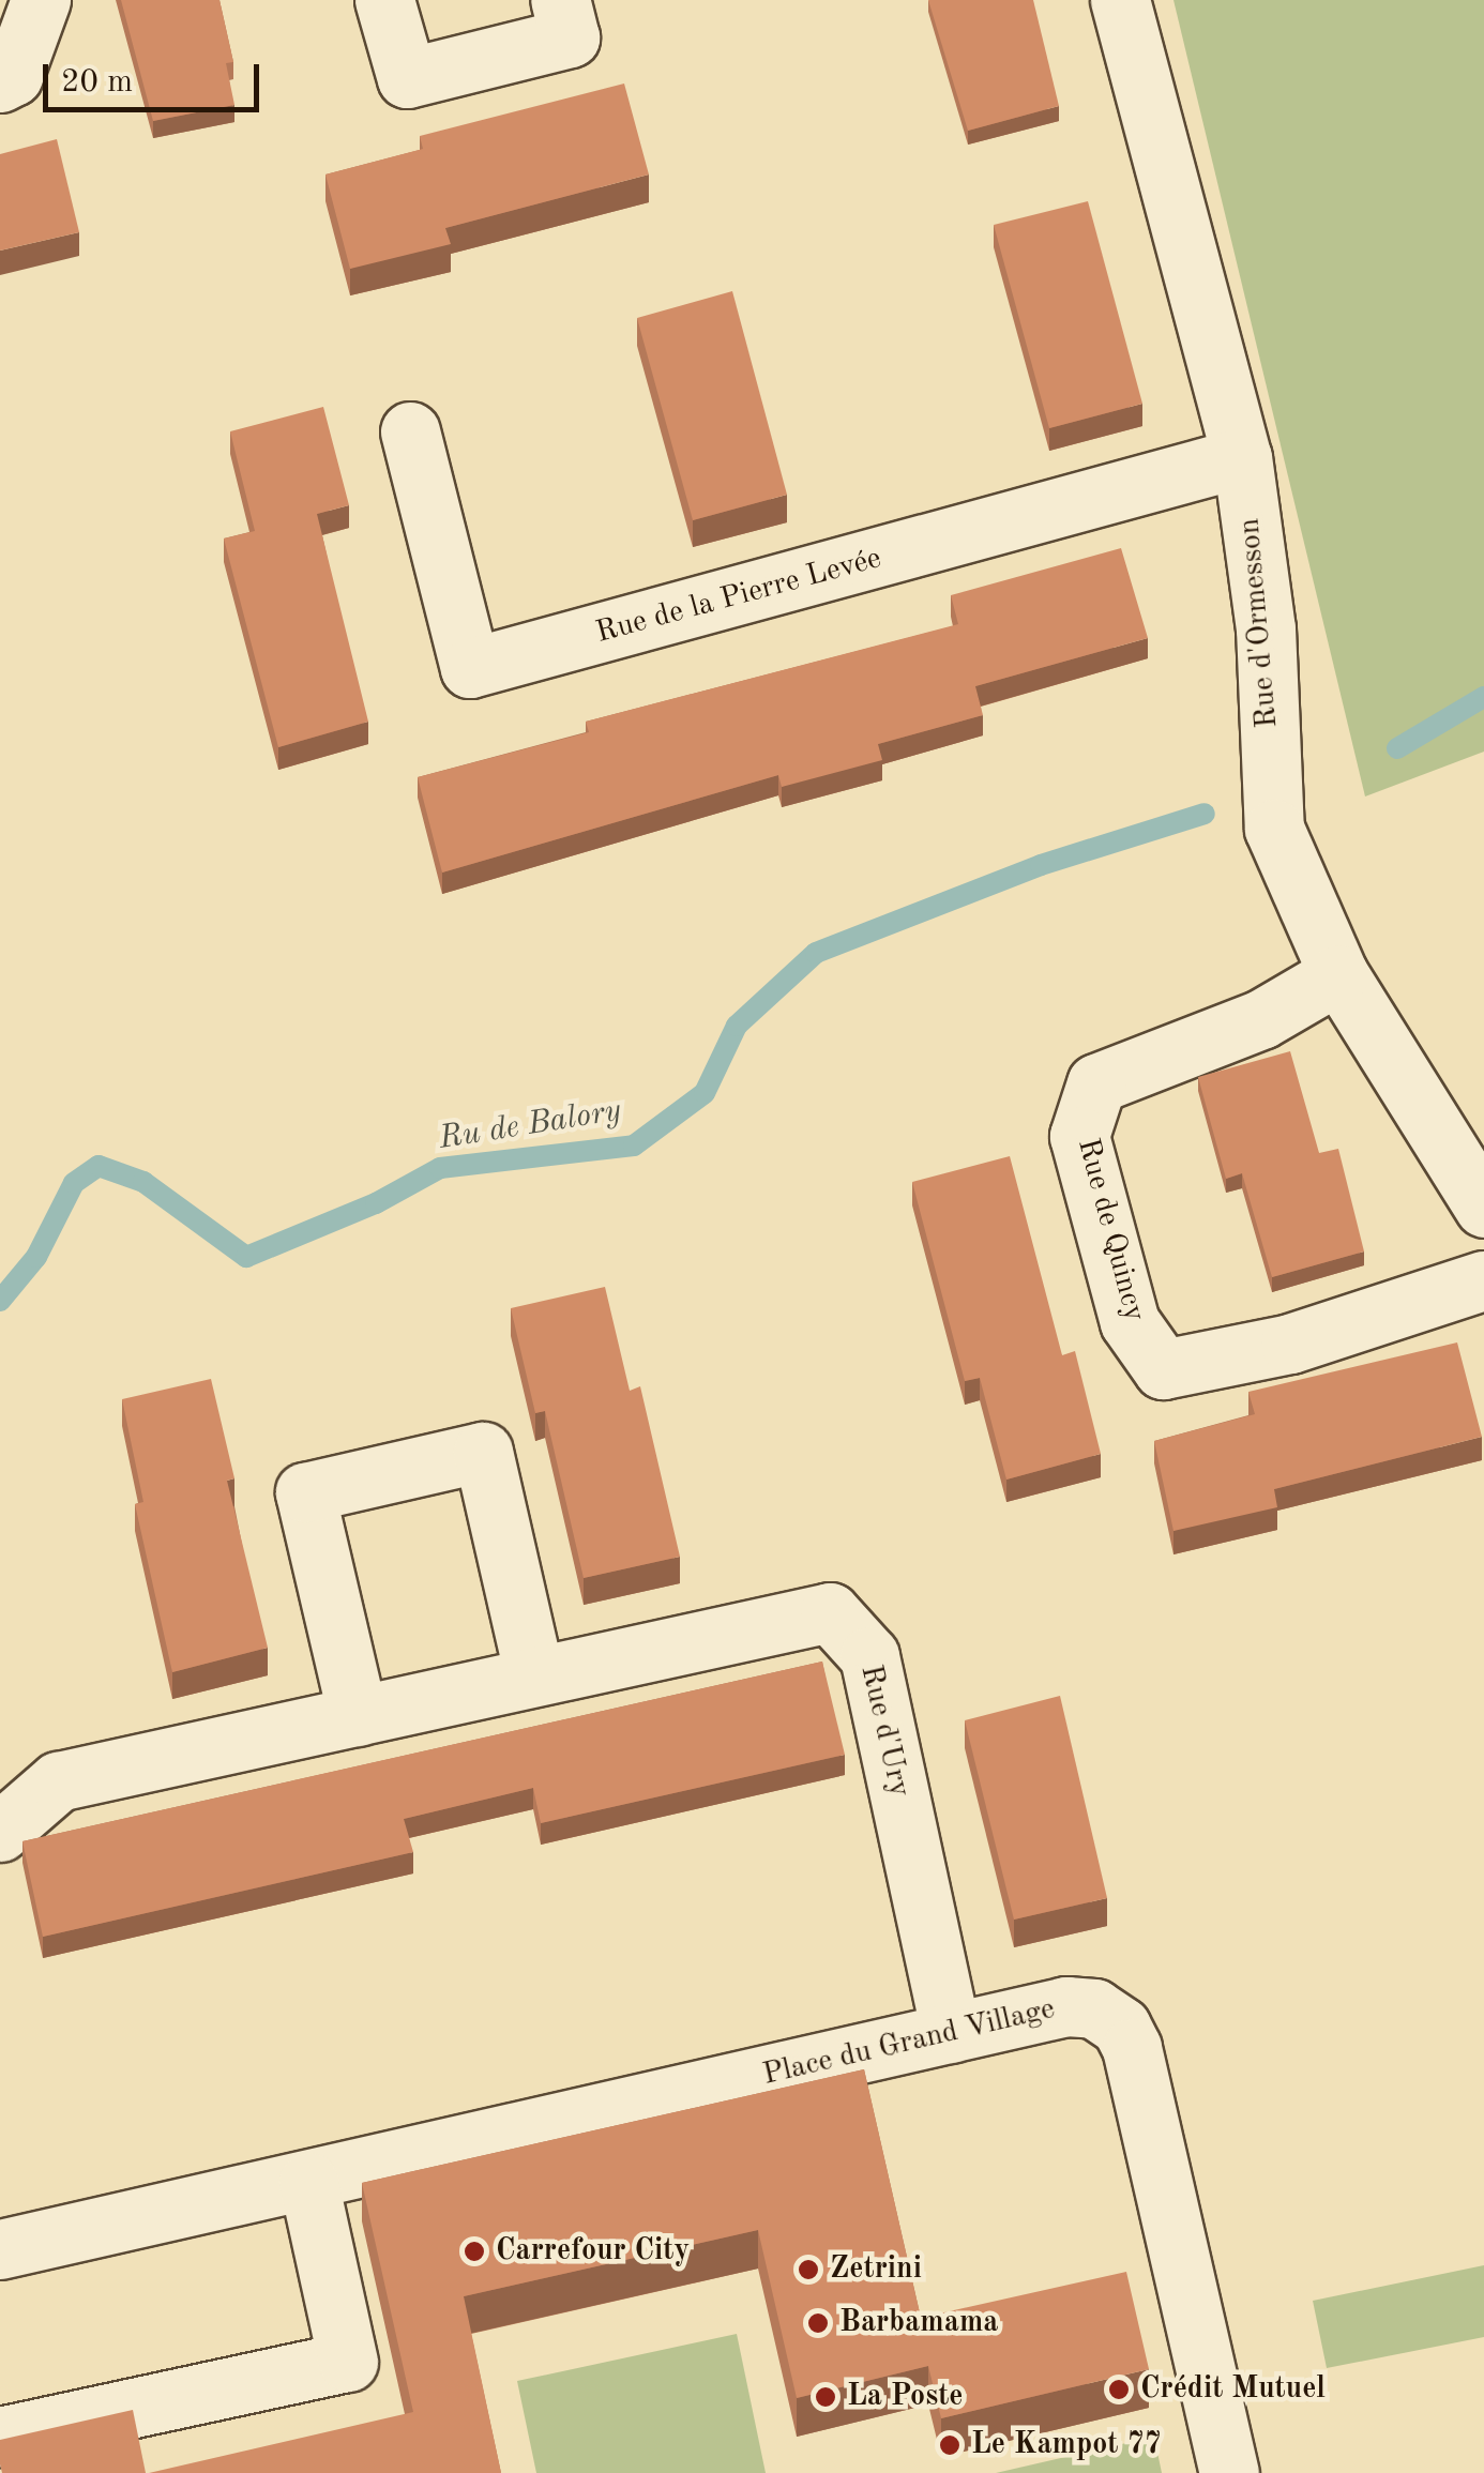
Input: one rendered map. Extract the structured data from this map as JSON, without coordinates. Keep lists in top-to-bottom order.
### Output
{
  "streets": {
    "street": [
      "Rue de la Pierre Levée",
      "Rue d'Ormesson",
      "Rue de Quincy",
      "Rue d'Ury",
      "Place du Grand Village"
    ]
  },
  "crossings": [
    ["Rue de la Pierre Levée", "Rue d'Ormesson"],
    ["Rue d'Ormesson", "Rue de Quincy"],
    ["Rue d'Ury", "Place du Grand Village"]
  ],
  "water": ["Ru de Balory"],
  "places": [
    "Carrefour City",
    "Zetrini",
    "Barbamama",
    "Crédit Mutuel",
    "La Poste",
    "Le Kampot 77"
  ],
  "scale_bar": "20 m"
}
